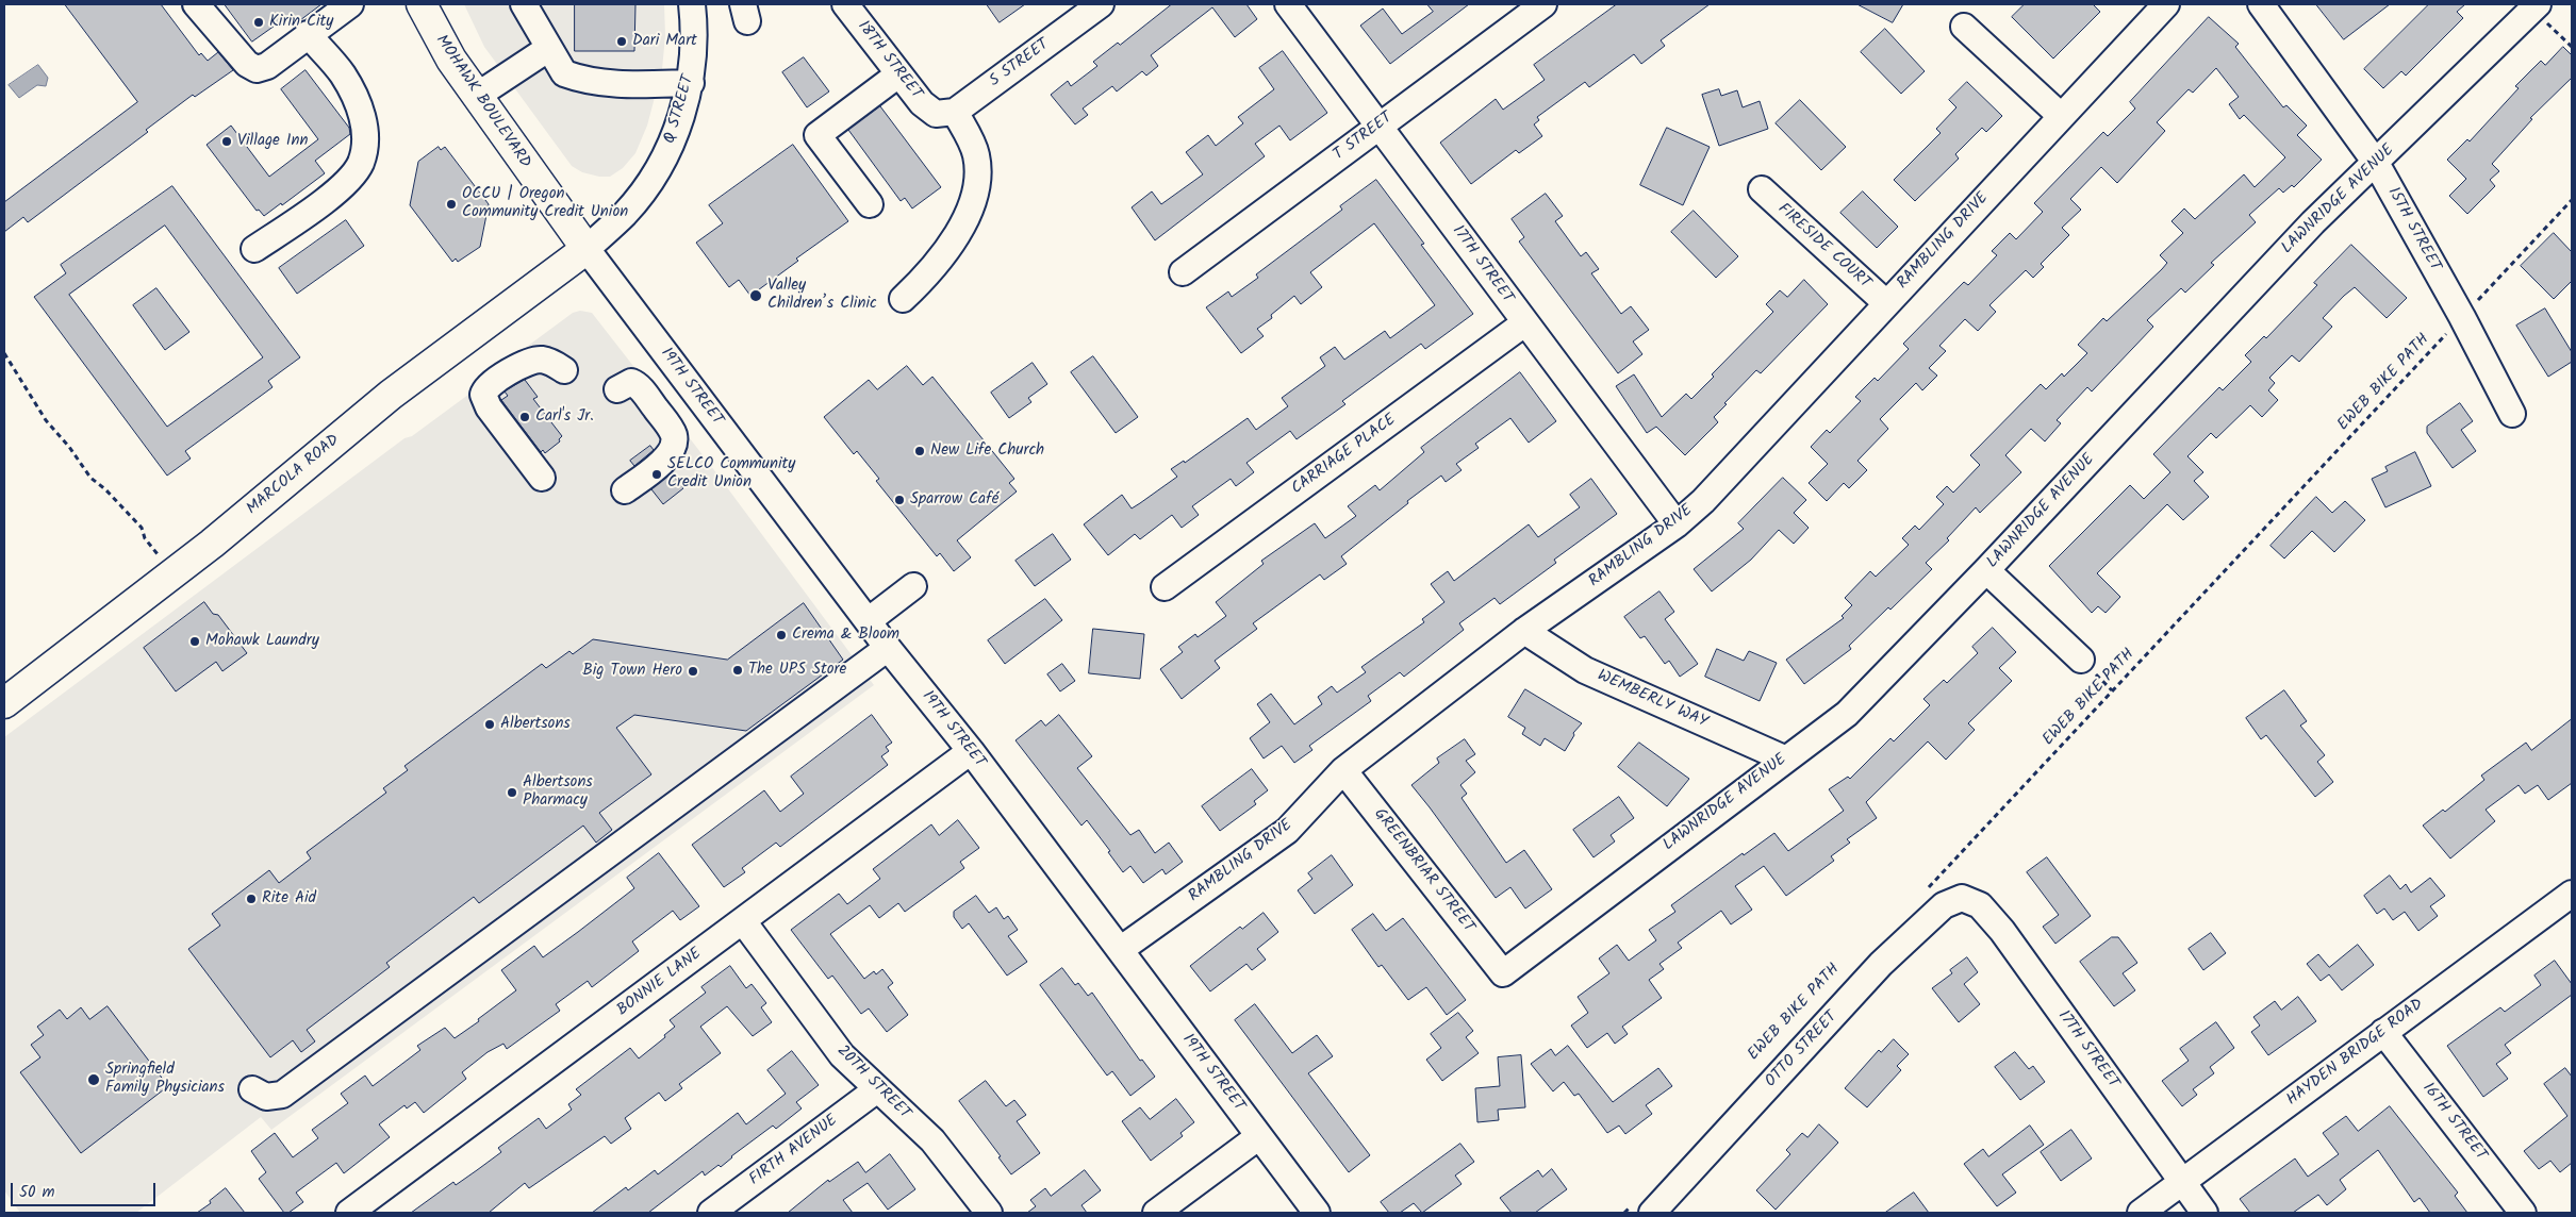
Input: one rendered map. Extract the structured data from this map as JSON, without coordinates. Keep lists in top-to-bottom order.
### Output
{
  "streets": {
    "main road": ["MOHAWK BOULEVARD", "MARCOLA ROAD"],
    "street": [
      "18TH STREET",
      "S STREET",
      "Q STREET",
      "T STREET",
      "LAWNRIDGE AVENUE",
      "15TH STREET",
      "RAMBLING DRIVE",
      "FIRESIDE COURT",
      "17TH STREET",
      "19TH STREET",
      "CARRIAGE PLACE",
      "WEMBERLY WAY",
      "GREENBRIAR STREET",
      "BONNIE LANE",
      "OTTO STREET",
      "HAYDEN BRIDGE ROAD",
      "20TH STREET",
      "16TH STREET",
      "FIRTH AVENUE"
    ],
    "path": ["EWEB BIKE PATH"]
  },
  "crossings": [
    ["18TH STREET", "S STREET"],
    ["MOHAWK BOULEVARD", "Q STREET"],
    ["MOHAWK BOULEVARD", "19TH STREET"],
    ["MOHAWK BOULEVARD", "MARCOLA ROAD"],
    ["Q STREET", "19TH STREET"],
    ["Q STREET", "MARCOLA ROAD"],
    ["T STREET", "17TH STREET"],
    ["LAWNRIDGE AVENUE", "15TH STREET"],
    ["LAWNRIDGE AVENUE", "WEMBERLY WAY"],
    ["LAWNRIDGE AVENUE", "GREENBRIAR STREET"],
    ["15TH STREET", "EWEB BIKE PATH"],
    ["RAMBLING DRIVE", "FIRESIDE COURT"],
    ["RAMBLING DRIVE", "17TH STREET"],
    ["RAMBLING DRIVE", "19TH STREET"],
    ["RAMBLING DRIVE", "WEMBERLY WAY"],
    ["RAMBLING DRIVE", "GREENBRIAR STREET"],
    ["17TH STREET", "CARRIAGE PLACE"],
    ["17TH STREET", "OTTO STREET"],
    ["17TH STREET", "HAYDEN BRIDGE ROAD"],
    ["19TH STREET", "MARCOLA ROAD"],
    ["19TH STREET", "BONNIE LANE"],
    ["BONNIE LANE", "20TH STREET"],
    ["HAYDEN BRIDGE ROAD", "16TH STREET"],
    ["20TH STREET", "FIRTH AVENUE"]
  ],
  "places": [
    "Kirin City",
    "Dari Mart",
    "Village Inn",
    "OCCU | Oregon Community Credit Union",
    "Valley Children’s Clinic",
    "Carl's Jr.",
    "New Life Church",
    "SELCO Community Credit Union",
    "Sparrow Café",
    "Crema & Bloom",
    "Mohawk Laundry",
    "The UPS Store",
    "Big Town Hero",
    "Albertsons",
    "Albertsons Pharmacy",
    "Rite Aid",
    "Springfield Family Physicians"
  ],
  "scale_bar": "50 m"
}
